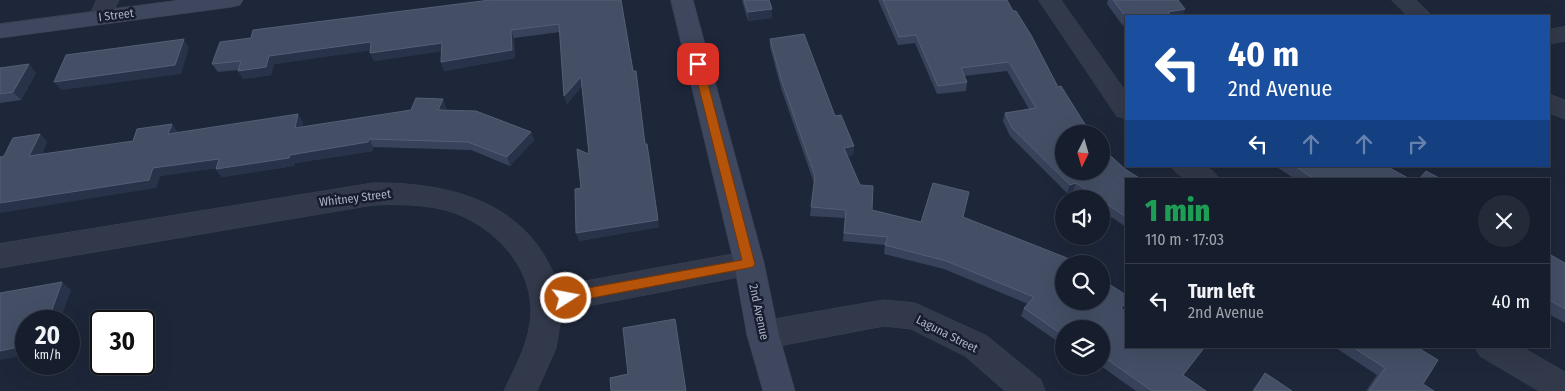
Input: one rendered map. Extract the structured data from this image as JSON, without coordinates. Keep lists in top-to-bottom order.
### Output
{
  "streets": {
    "street": [
      "I Street",
      "Whitney Street",
      "2nd Avenue",
      "Laguna Street"
    ]
  },
  "crossings": [
    ["2nd Avenue", "Laguna Street"]
  ],
  "north": "bottom",
  "page": {
    "turn": ["40 m", "2nd Avenue"],
    "heading": ["1 min", "110 m · 17:03"],
    "list": [
      {
        "name": "Turn left",
        "note": "2nd Avenue",
        "value": "40 m"
      }
    ],
    "speed": "20 km/h",
    "limit": "30"
  }
}
